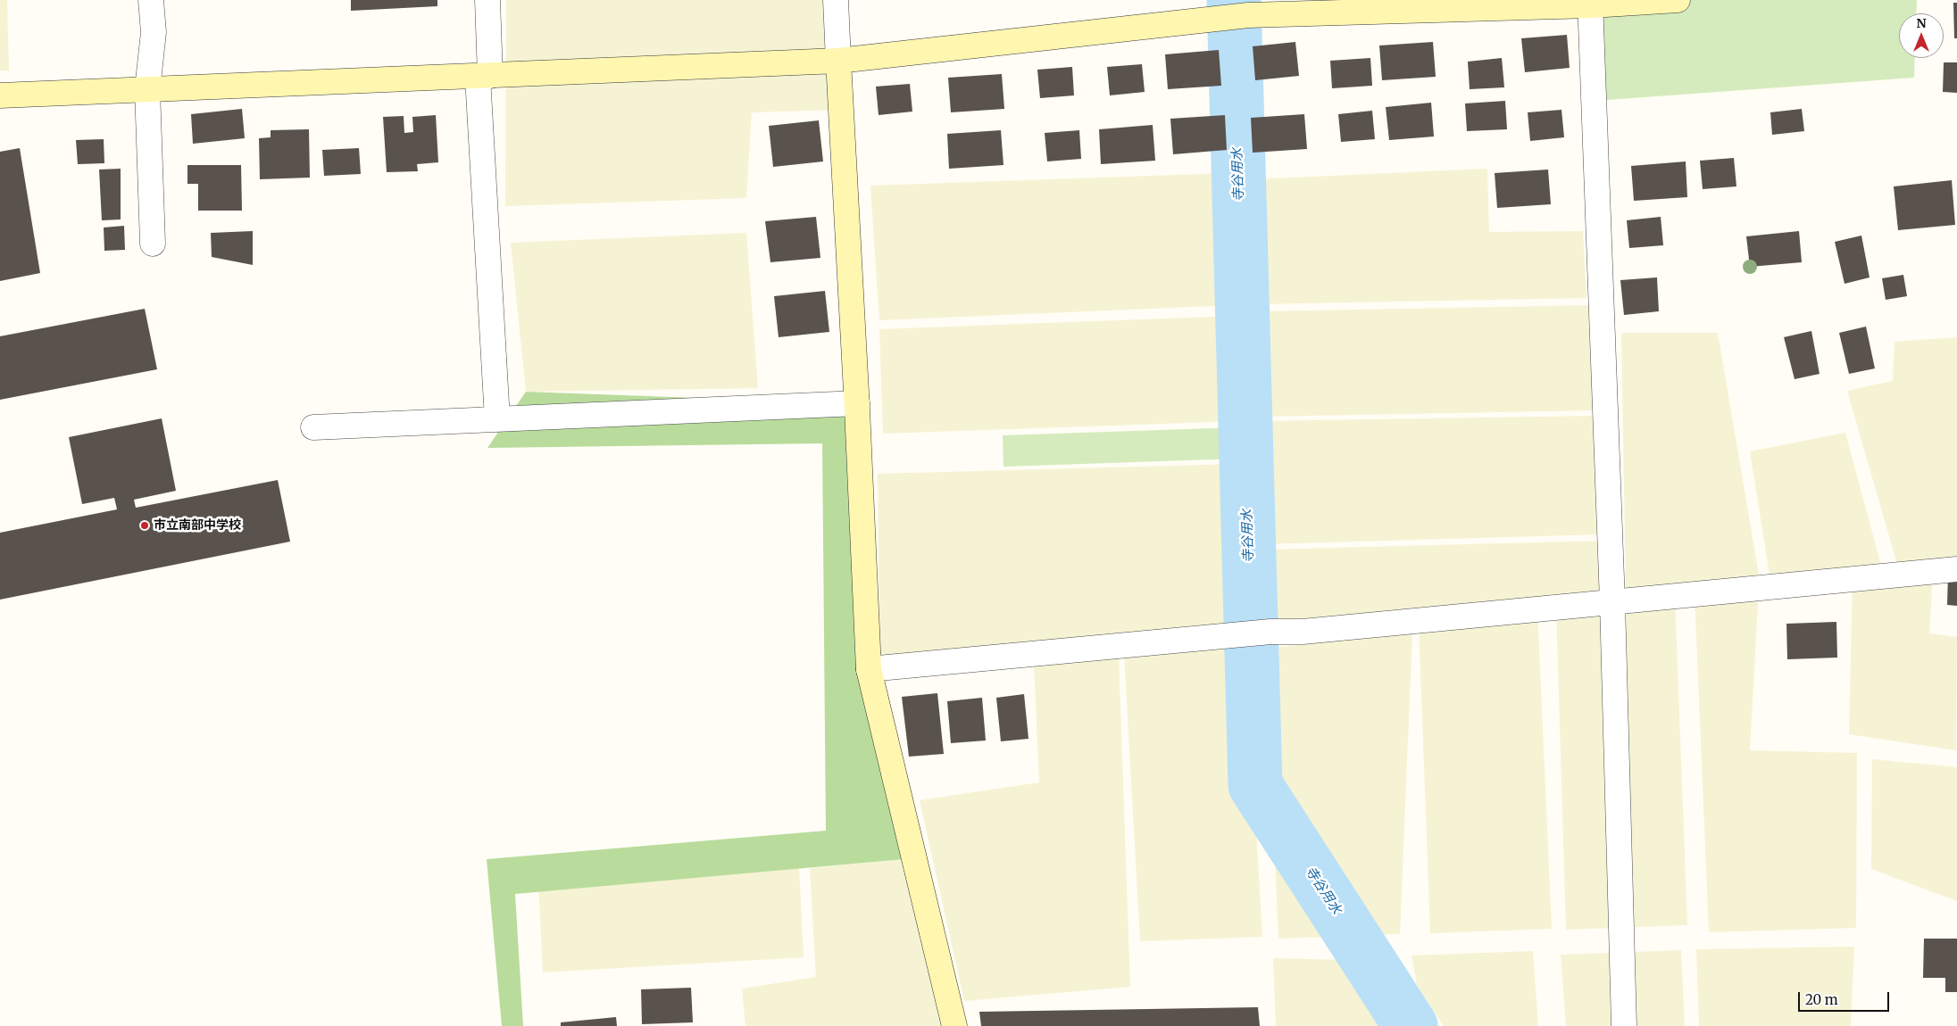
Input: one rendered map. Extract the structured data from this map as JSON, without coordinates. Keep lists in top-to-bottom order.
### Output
{
  "water": ["寺谷用水"],
  "places": ["市立南部中学校"],
  "scale_bar": "20 m",
  "north": "top"
}
